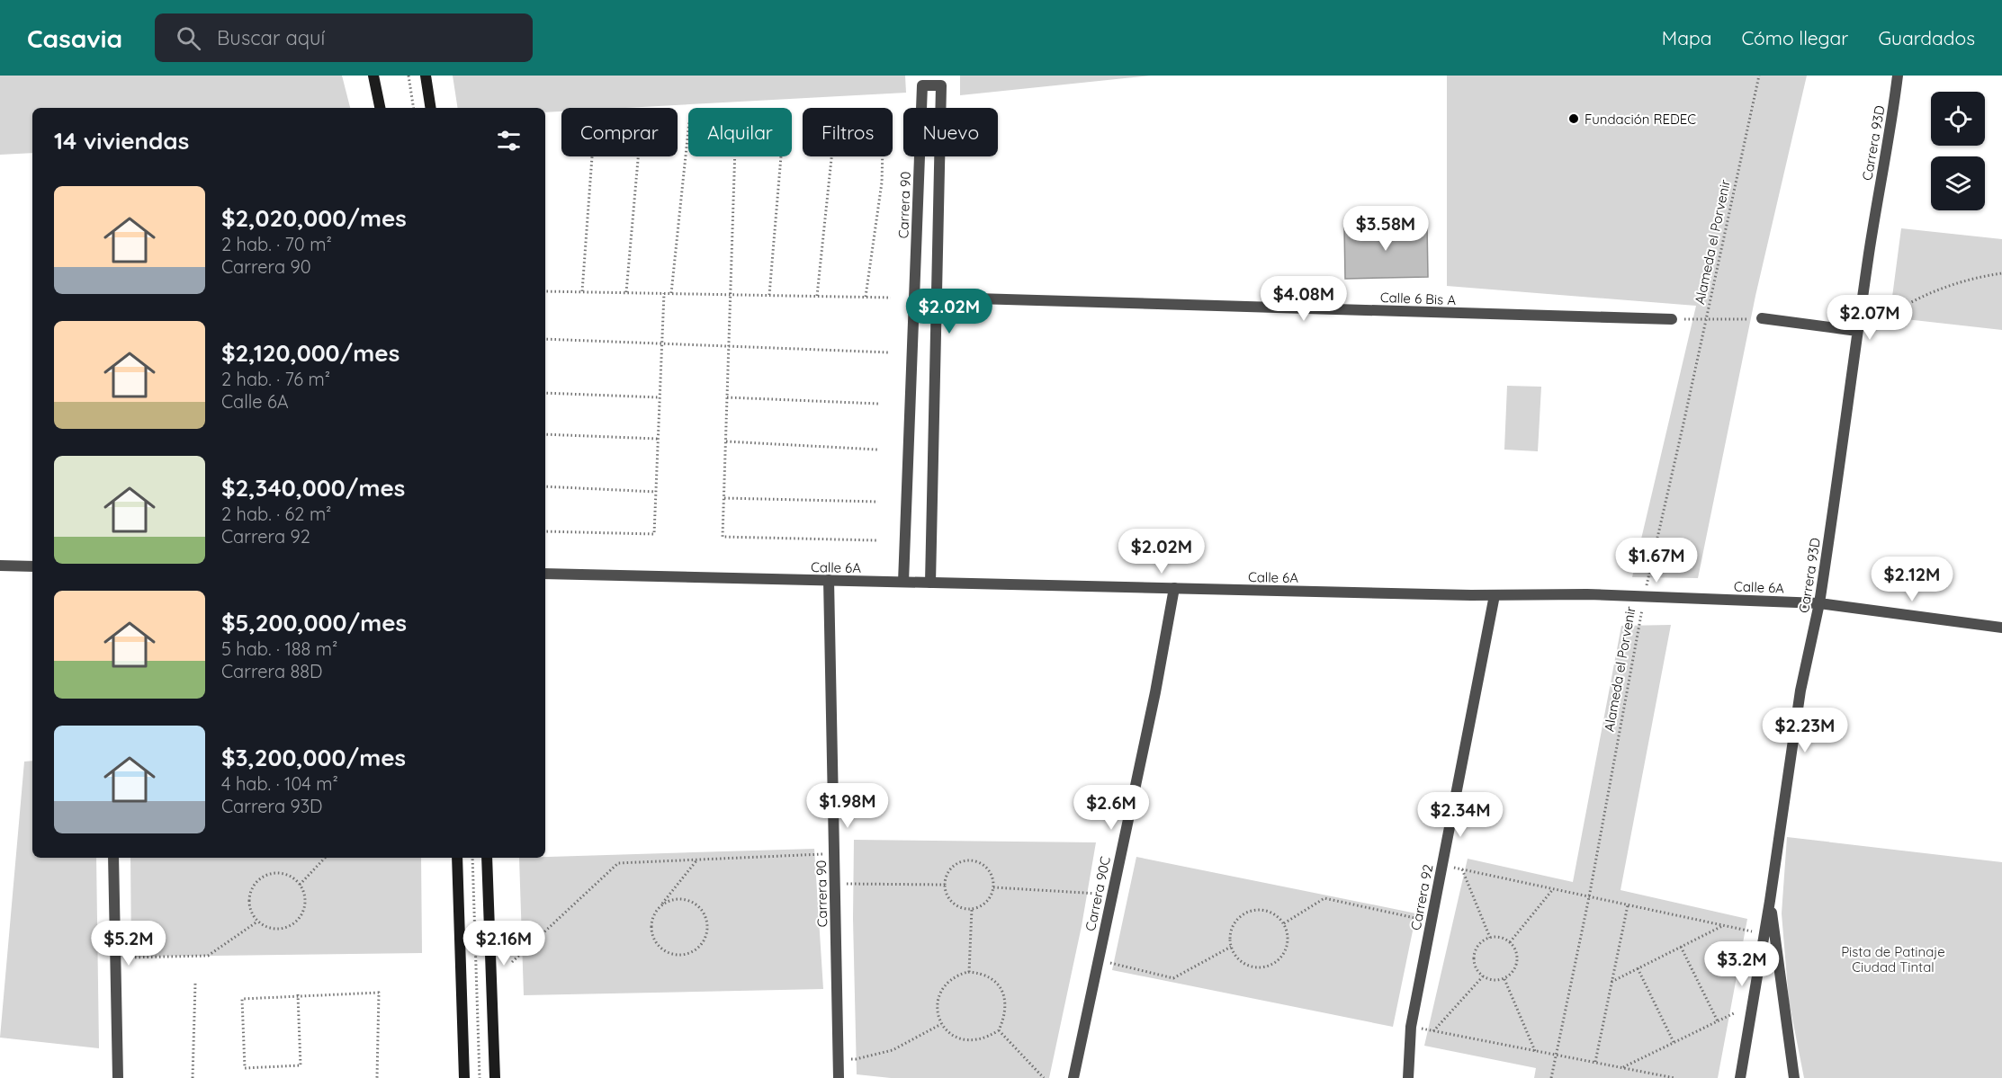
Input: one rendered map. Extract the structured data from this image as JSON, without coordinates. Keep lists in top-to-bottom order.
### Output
{
  "streets": {
    "street": [
      "Carrera 93D",
      "Carrera 90",
      "Calle 6 Bis A",
      "Calle 6A",
      "Carrera 90C",
      "Carrera 92"
    ],
    "path": ["Alameda el Porvenir"]
  },
  "crossings": [
    ["Carrera 93D", "Calle 6A"],
    ["Carrera 90", "Calle 6 Bis A"],
    ["Carrera 90", "Calle 6A"],
    ["Alameda el Porvenir", "Calle 6A"],
    ["Calle 6A", "Carrera 90C"],
    ["Calle 6A", "Carrera 92"]
  ],
  "parks": ["Pista de Patinaje Ciudad Tintal"],
  "places": ["Fundación REDEC"],
  "page": {
    "header": "Casavia",
    "search": "Buscar aquí",
    "nav": ["Mapa", "Cómo llegar", "Guardados"],
    "chip": [
      "Comprar",
      "Alquilar",
      "Filtros",
      "Nuevo"
    ],
    "heading": "14 viviendas",
    "list": [
      {
        "name": "$2,020,000/mes",
        "note": "2 hab. · 70 m² · Carrera 90"
      },
      {
        "name": "$2,120,000/mes",
        "note": "2 hab. · 76 m² · Calle 6A"
      },
      {
        "name": "$2,340,000/mes",
        "note": "2 hab. · 62 m² · Carrera 92"
      },
      {
        "name": "$5,200,000/mes",
        "note": "5 hab. · 188 m² · Carrera 88D"
      },
      {
        "name": "$3,200,000/mes",
        "note": "4 hab. · 104 m² · Carrera 93D"
      }
    ],
    "price": [
      "$3.58M",
      "$4.08M",
      "$2.02M",
      "$2.07M",
      "$2.02M",
      "$1.67M",
      "$2.12M",
      "$2.23M",
      "$1.98M",
      "$2.6M",
      "$2.34M",
      "$5.2M",
      "$2.16M",
      "$3.2M"
    ]
  }
}
